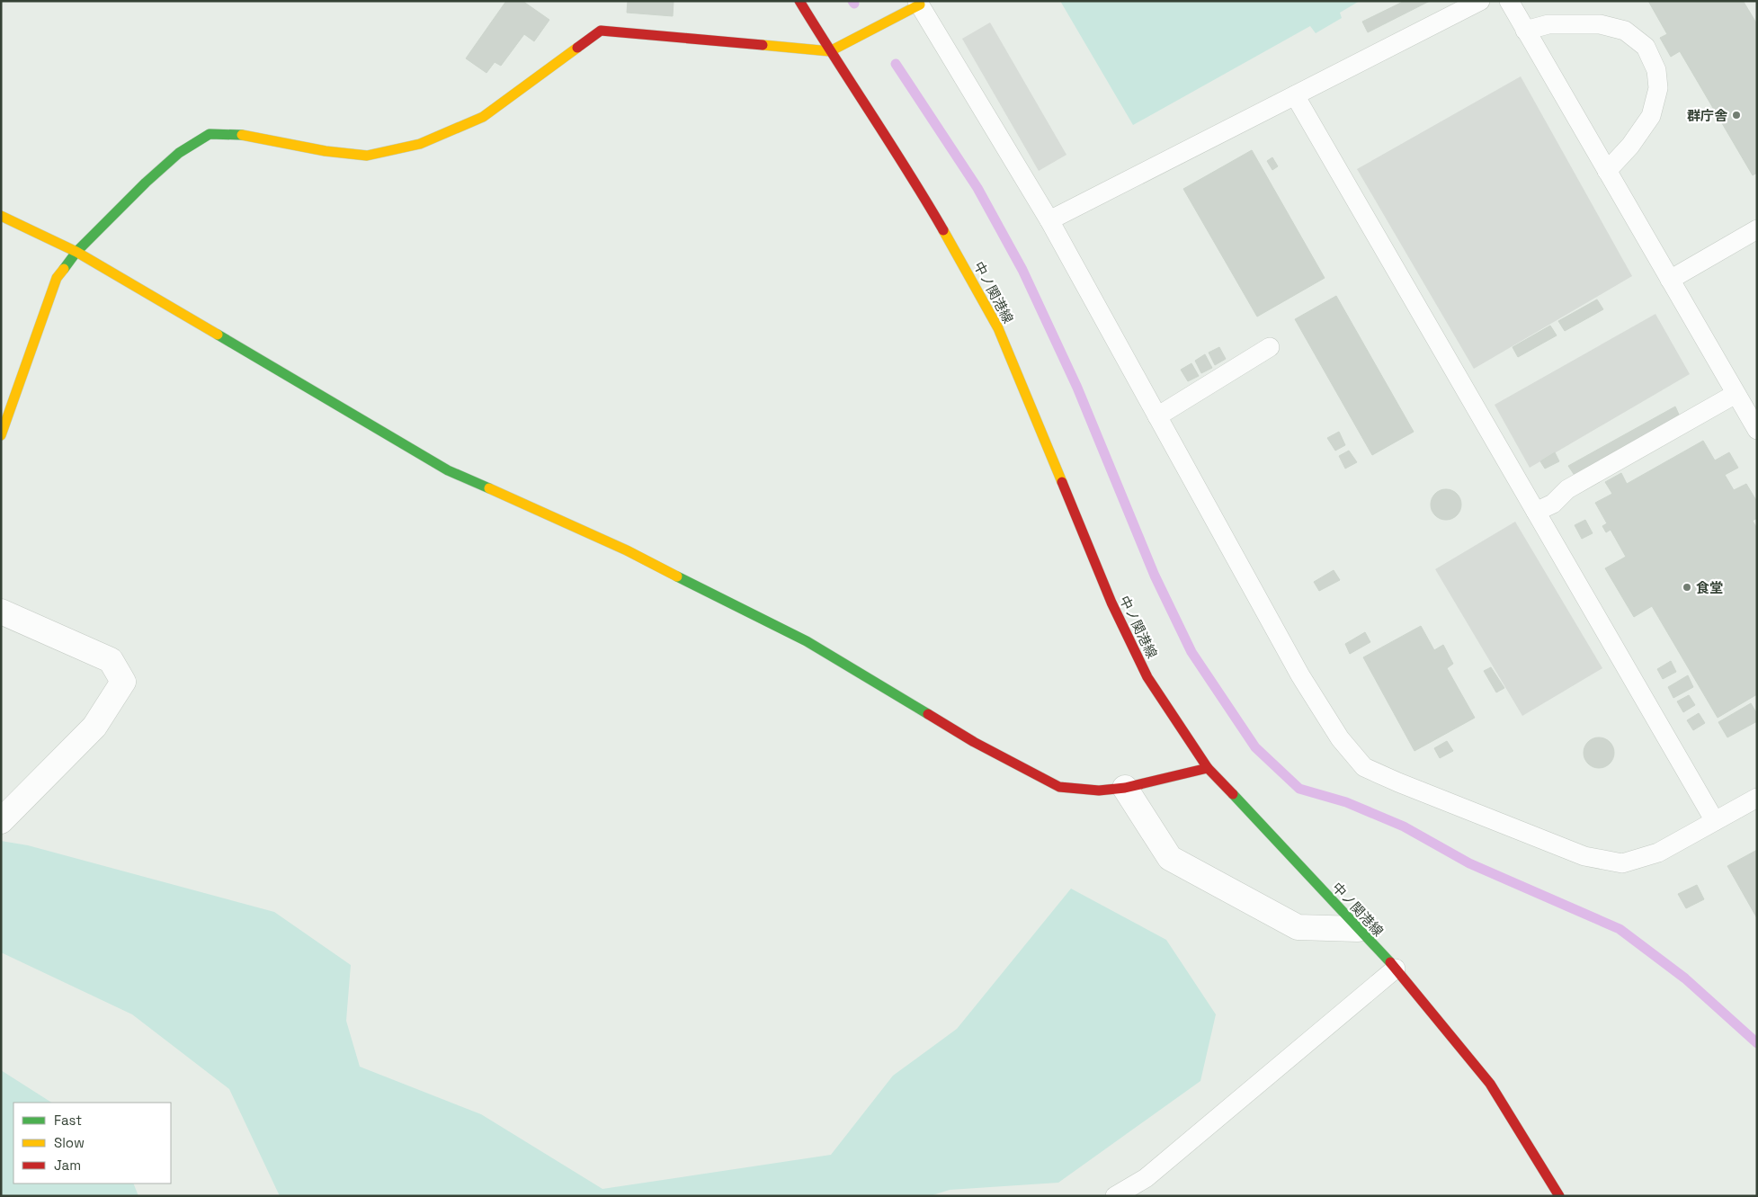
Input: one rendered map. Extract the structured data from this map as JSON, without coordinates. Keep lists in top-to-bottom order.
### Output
{
  "streets": {
    "street": ["中ノ関港線"]
  },
  "places": ["群庁舎", "食堂"],
  "legend": ["Fast", "Slow", "Jam"]
}
